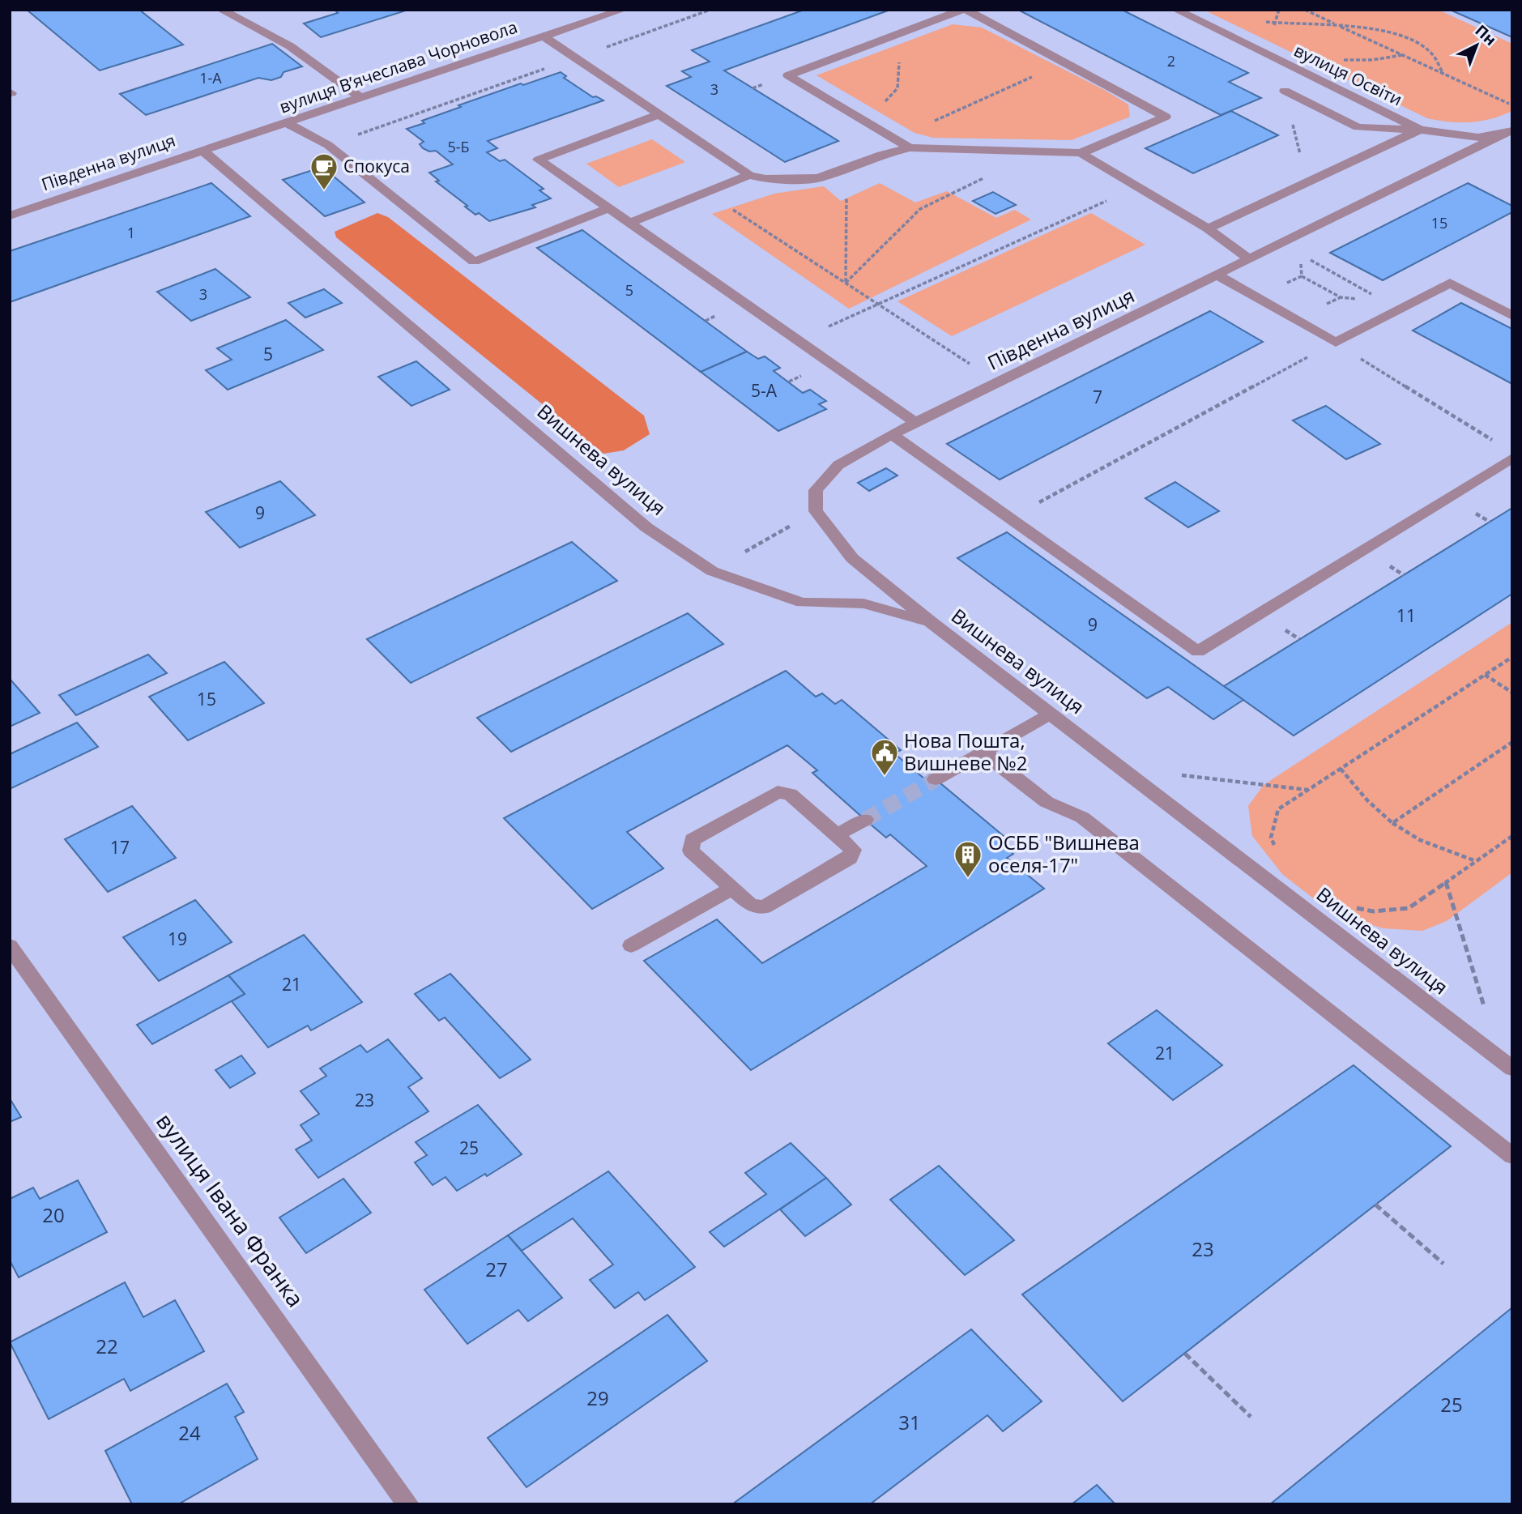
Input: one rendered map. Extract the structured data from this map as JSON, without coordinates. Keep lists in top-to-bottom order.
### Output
{
  "streets": {
    "street": [
      "вулиця Вʼячеслава Чорновола",
      "вулиця Освіти",
      "Південна вулиця",
      "Вишнева вулиця",
      "вулиця Івана Франка"
    ]
  },
  "crossings": [
    ["вулиця Вʼячеслава Чорновола", "Південна вулиця"],
    ["вулиця Освіти", "Південна вулиця"],
    ["Південна вулиця", "Вишнева вулиця"]
  ],
  "places": {
    "cafe": ["Спокуса"],
    "public building": ["Нова Пошта, Вишневе №2"],
    "building": ["ОСББ \"Вишнева оселя-17\""]
  },
  "house_numbers": [
    "2",
    "1-А",
    "3",
    "5-Б",
    "15",
    "1",
    "5",
    "3",
    "5",
    "5-А",
    "7",
    "9",
    "11",
    "9",
    "15",
    "17",
    "19",
    "21",
    "21",
    "23",
    "25",
    "20",
    "23",
    "27",
    "22",
    "29",
    "25",
    "31",
    "24"
  ],
  "north": "top right"
}
